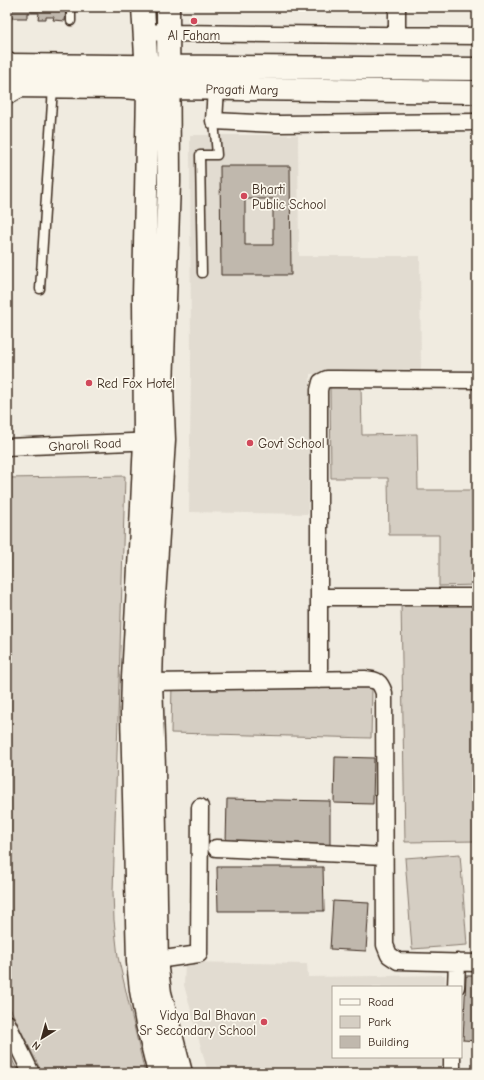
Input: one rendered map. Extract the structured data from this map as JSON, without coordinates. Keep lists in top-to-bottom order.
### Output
{
  "streets": {
    "street": ["Pragati Marg", "Gharoli Road"]
  },
  "places": [
    "Al Faham",
    "Bharti Public School",
    "Red Fox Hotel",
    "Govt School",
    "Vidya Bal Bhavan Sr Secondary School"
  ],
  "legend": ["Road", "Park", "Building"],
  "north": "bottom left"
}
